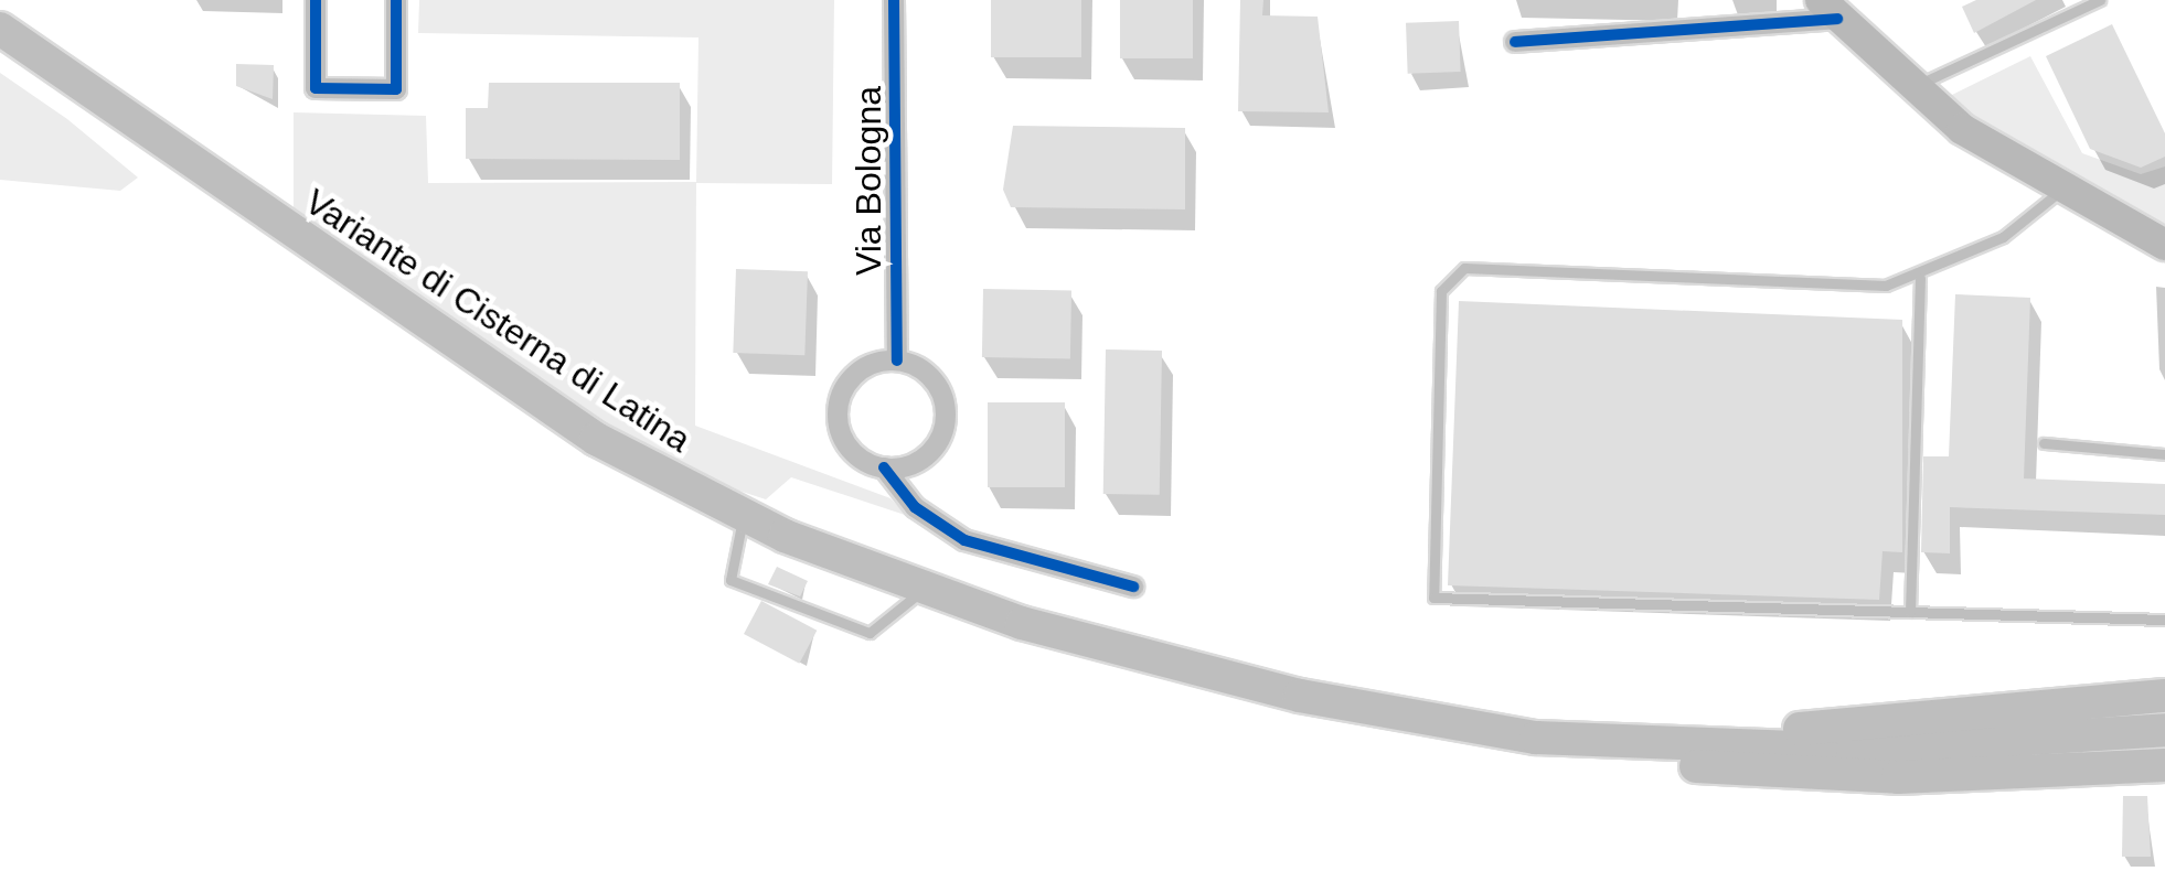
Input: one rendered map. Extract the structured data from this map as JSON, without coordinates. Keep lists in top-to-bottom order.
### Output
{
  "streets": {
    "main road": ["Variante di Cisterna di Latina"],
    "street": ["Via Bologna"]
  }
}
